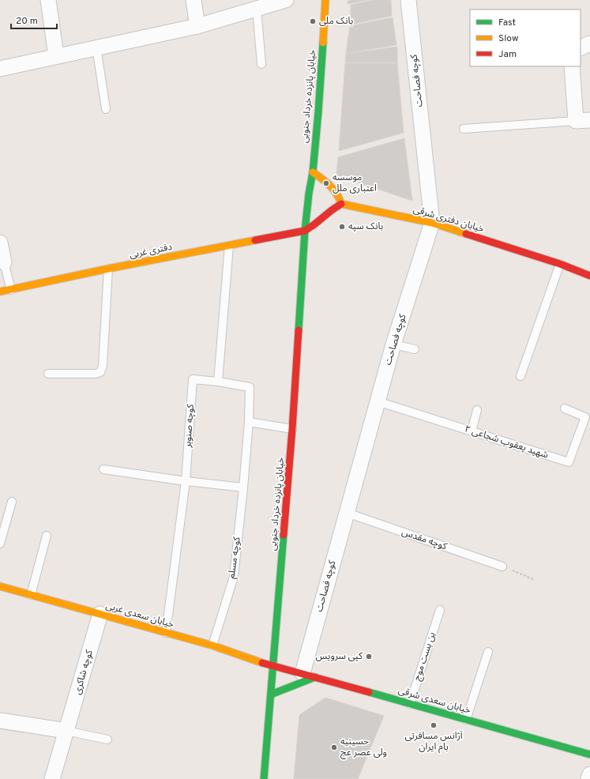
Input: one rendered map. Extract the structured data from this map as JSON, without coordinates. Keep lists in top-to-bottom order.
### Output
{
  "streets": {
    "street": [
      "کوچه فصاحت",
      "خیابان پانزده خرداد جنوبی",
      "خیابان دفتری شرقی",
      "دفتری غربی",
      "خیابان سعدی غربی",
      "کوچه شاکری",
      "خیابان سعدی شرقی"
    ],
    "lane": [
      "کوچه صنوبر",
      "شهید یعقوب شجاعی ۲",
      "کوچه مقدس",
      "کوچه مسلم",
      "بن بست موج"
    ]
  },
  "crossings": [
    ["کوچه فصاحت", "خیابان دفتری شرقی"],
    ["کوچه فصاحت", "شهید یعقوب شجاعی ۲"],
    ["کوچه فصاحت", "کوچه مقدس"],
    ["کوچه فصاحت", "خیابان سعدی شرقی"],
    ["خیابان پانزده خرداد جنوبی", "دفتری غربی"],
    ["خیابان پانزده خرداد جنوبی", "خیابان سعدی غربی"],
    ["خیابان پانزده خرداد جنوبی", "خیابان سعدی شرقی"],
    ["کوچه صنوبر", "کوچه مسلم"],
    ["کوچه صنوبر", "خیابان سعدی غربی"],
    ["کوچه مسلم", "خیابان سعدی غربی"],
    ["خیابان سعدی غربی", "کوچه شاکری"],
    ["خیابان سعدی غربی", "خیابان سعدی شرقی"],
    ["بن بست موج", "خیابان سعدی شرقی"]
  ],
  "places": [
    "بانک ملی",
    "موسسه اعتباری ملل",
    "بانک سپه",
    "کپی سرویس",
    "آژانس مسافرتی بام ایران",
    "حسینیه ولی عصر عج"
  ],
  "legend": ["Fast", "Slow", "Jam"],
  "scale_bar": "20 m"
}
